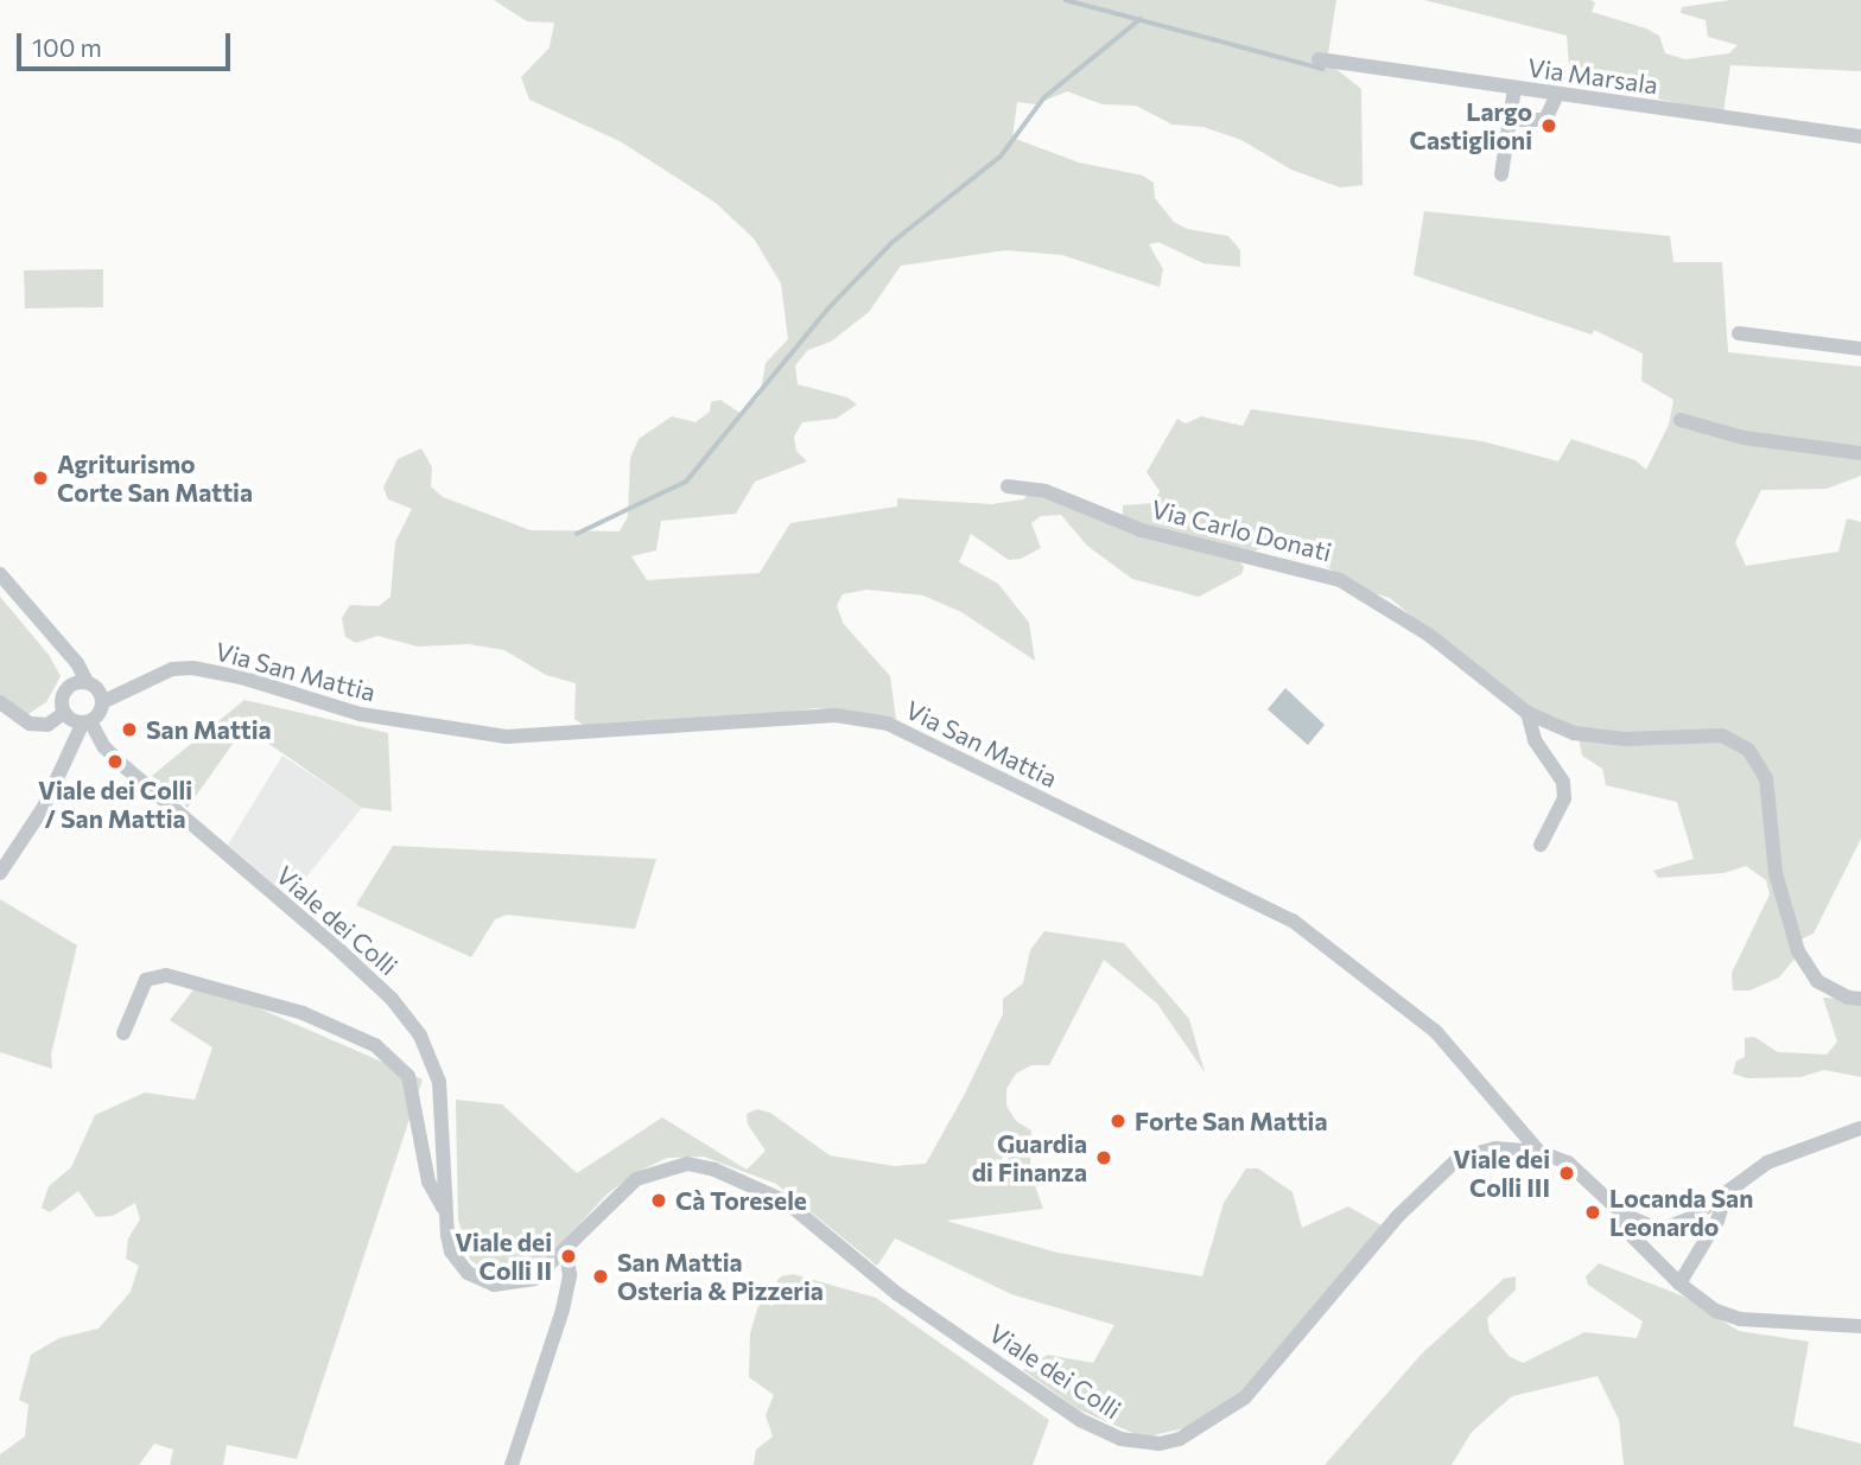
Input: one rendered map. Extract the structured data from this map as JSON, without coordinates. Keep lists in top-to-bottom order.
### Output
{
  "streets": {
    "street": [
      "Via Marsala",
      "Via Carlo Donati",
      "Via San Mattia",
      "Viale dei Colli"
    ]
  },
  "crossings": [
    ["Via San Mattia", "Viale dei Colli"]
  ],
  "places": [
    "Largo Castiglioni",
    "Agriturismo Corte San Mattia",
    "San Mattia",
    "Viale dei Colli / San Mattia",
    "Forte San Mattia",
    "Guardia di Finanza",
    "Viale dei Colli III",
    "Cà Toresele",
    "Locanda San Leonardo",
    "Viale dei Colli II",
    "San Mattia Osteria & Pizzeria"
  ],
  "scale_bar": "100 m"
}
